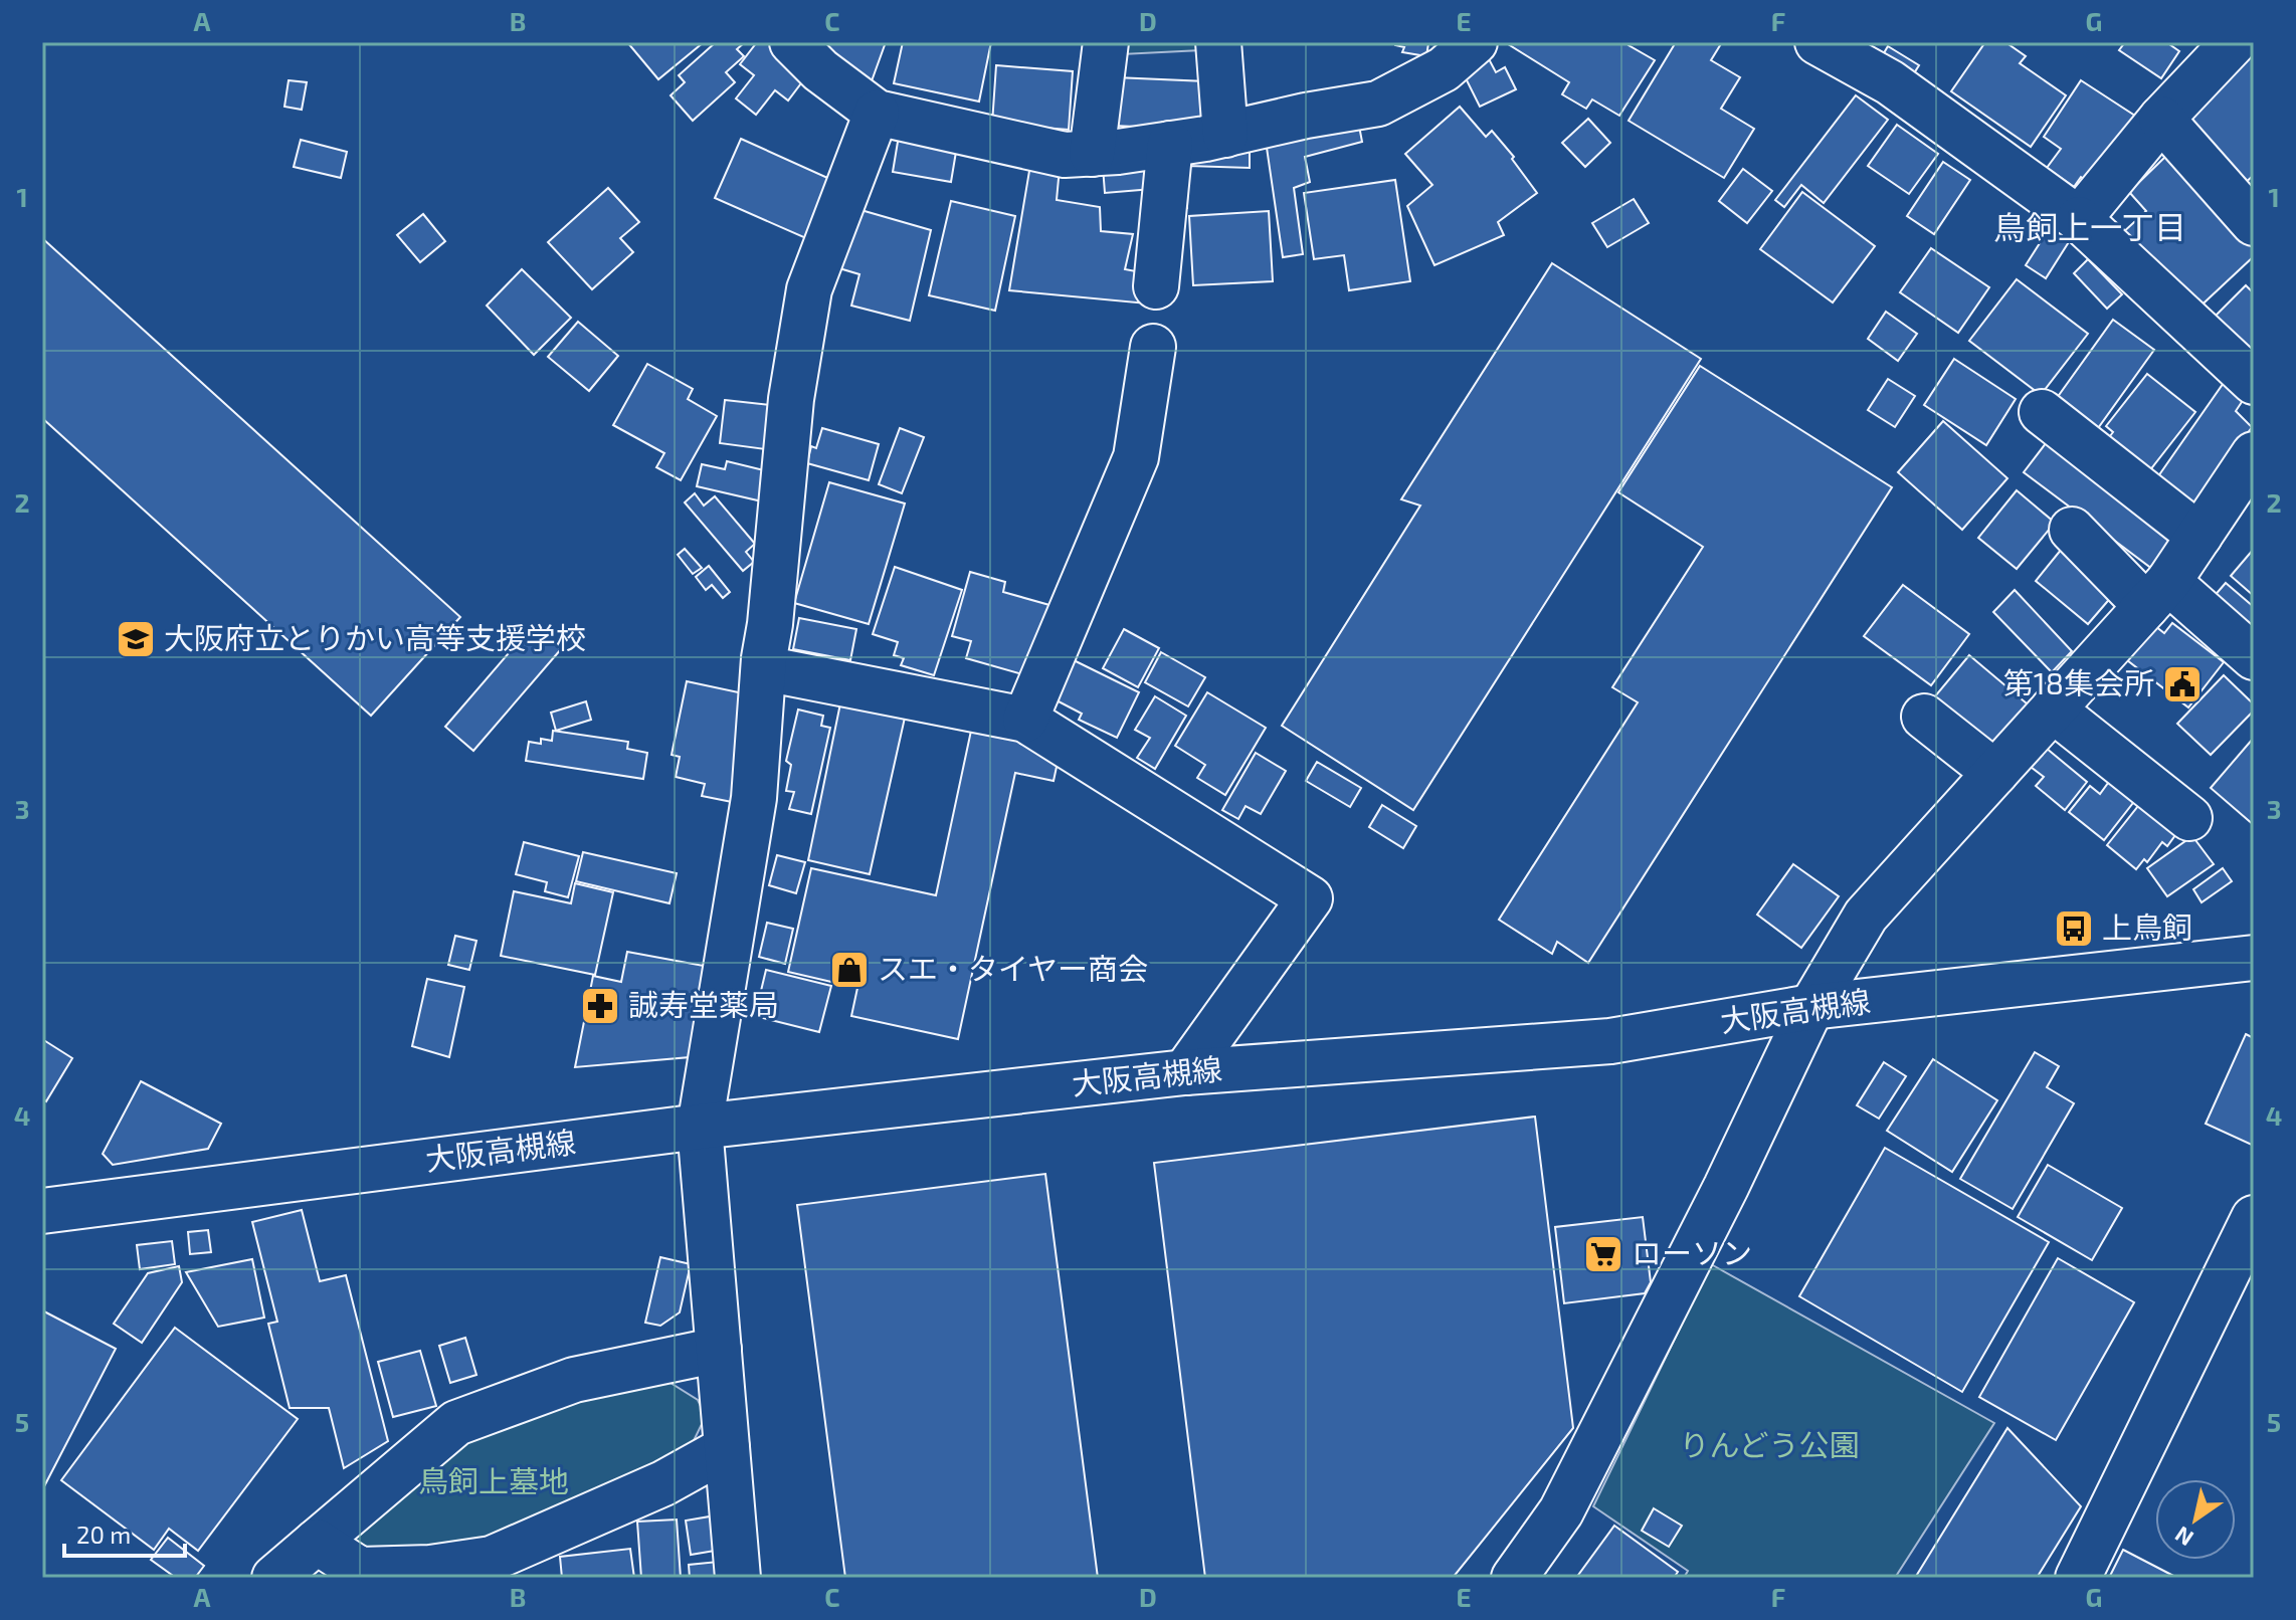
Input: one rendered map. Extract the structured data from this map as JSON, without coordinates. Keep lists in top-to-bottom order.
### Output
{
  "streets": {
    "street": ["大阪高槻線"]
  },
  "districts": ["鳥飼上一丁目"],
  "parks": ["りんどう公園", "鳥飼上墓地"],
  "places": {
    "school or university": ["大阪府立とりかい高等支援学校"],
    "public building": ["第18集会所"],
    "bus stop": ["上鳥飼"],
    "shop": ["スエ・タイヤー商会"],
    "pharmacy": ["誠寿堂薬局"],
    "supermarket": ["ローソン"]
  },
  "scale_bar": "20 m",
  "north": "bottom left",
  "grid": {
    "columns": [
      "A",
      "B",
      "C",
      "D",
      "E",
      "F",
      "G"
    ],
    "rows": [
      "1",
      "2",
      "3",
      "4",
      "5"
    ]
  }
}
